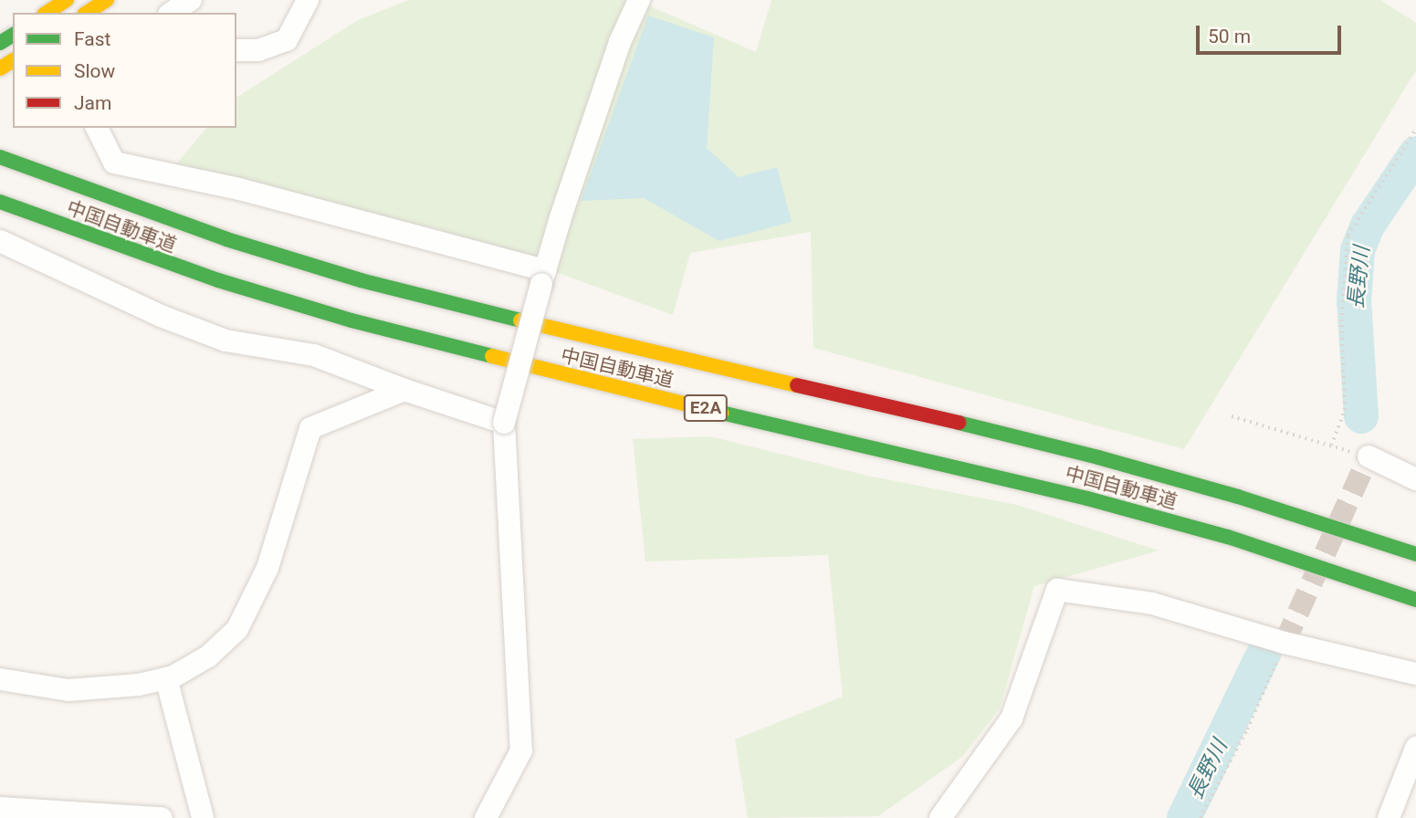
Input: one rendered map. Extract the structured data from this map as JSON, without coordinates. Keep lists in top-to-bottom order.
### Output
{
  "streets": {
    "main road": ["中国自動車道", "E2A"]
  },
  "water": ["長野川"],
  "legend": ["Fast", "Slow", "Jam"],
  "scale_bar": "50 m"
}
